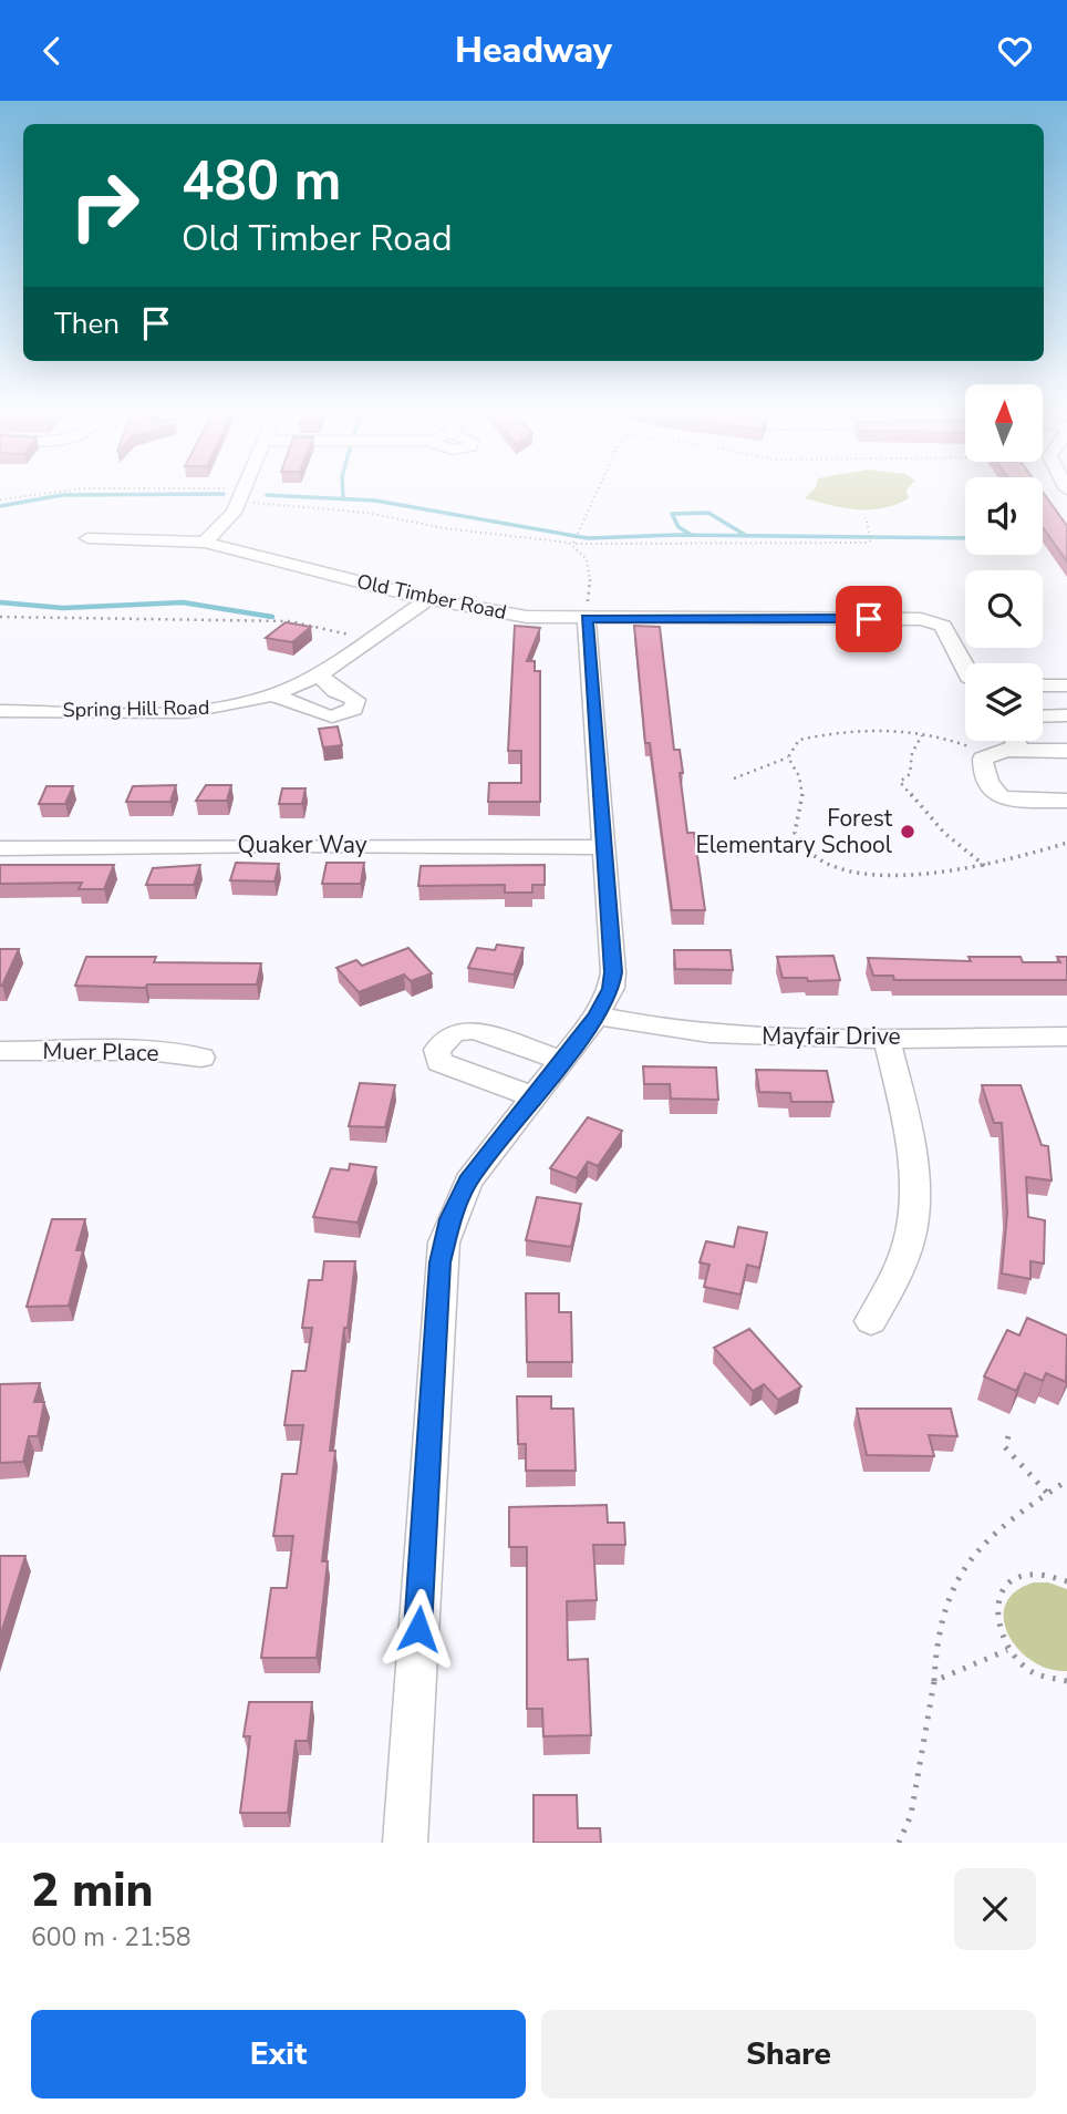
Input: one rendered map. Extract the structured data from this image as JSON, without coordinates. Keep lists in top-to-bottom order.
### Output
{
  "streets": {
    "street": [
      "Old Timber Road",
      "Spring Hill Road",
      "Quaker Way",
      "Mayfair Drive",
      "Muer Place"
    ]
  },
  "crossings": [
    ["Old Timber Road", "Spring Hill Road"]
  ],
  "places": ["Forest Elementary School"],
  "north": "top",
  "page": {
    "header": "Headway",
    "turn": ["480 m", "Old Timber Road"],
    "then": "Then",
    "heading": ["2 min", "600 m · 21:58"],
    "buttons": ["Exit", "Share"]
  }
}
